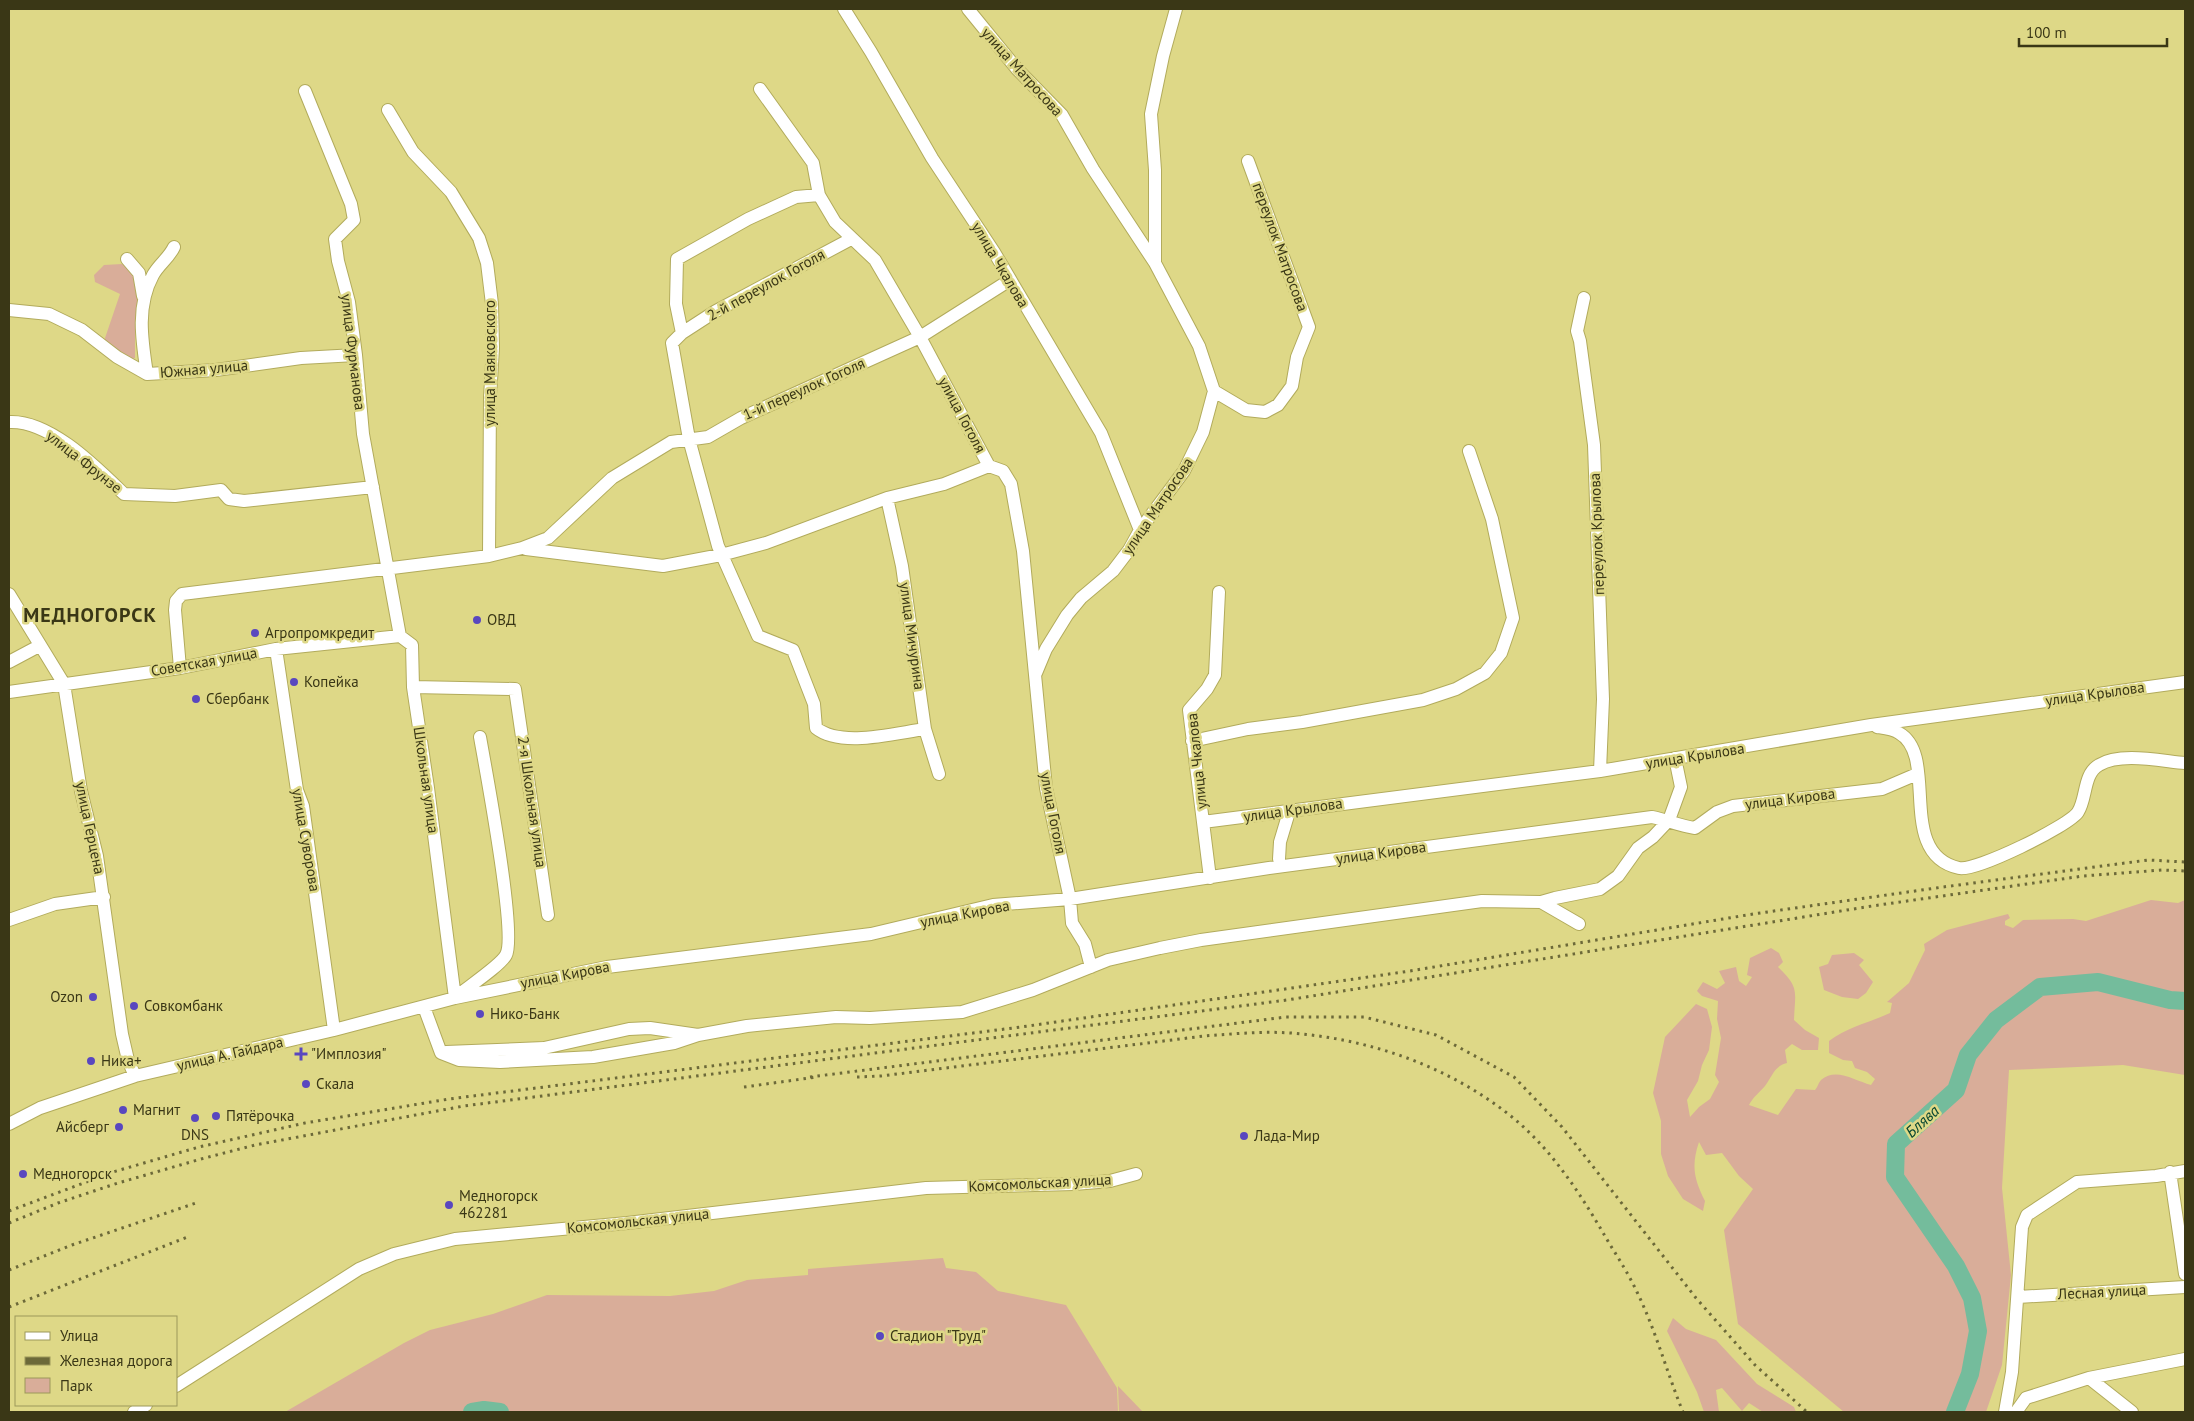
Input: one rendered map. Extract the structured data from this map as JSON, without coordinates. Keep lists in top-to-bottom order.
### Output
{
  "streets": {
    "street": [
      "улица Матросова",
      "переулок Матросова",
      "улица Чкалова",
      "2-й переулок Гоголя",
      "улица Фурманова",
      "улица Маяковского",
      "Южная улица",
      "1-й переулок Гоголя",
      "улица Гоголя",
      "улица Фрунзе",
      "переулок Крылова",
      "улица Мичурина",
      "Советская улица",
      "улица Крылова",
      "Школьная улица",
      "улица Кирова",
      "2-я Школьная улица",
      "улица Герцена",
      "улица Суворова",
      "улица А. Гайдара",
      "Комсомольская улица",
      "Лесная улица"
    ]
  },
  "crossings": [
    ["улица Матросова", "переулок Матросова"],
    ["улица Матросова", "улица Чкалова"],
    ["улица Матросова", "улица Гоголя"],
    ["улица Чкалова", "1-й переулок Гоголя"],
    ["улица Чкалова", "улица Крылова"],
    ["улица Чкалова", "улица Кирова"],
    ["2-й переулок Гоголя", "улица Гоголя"],
    ["улица Фурманова", "Южная улица"],
    ["улица Фурманова", "улица Фрунзе"],
    ["улица Фурманова", "Школьная улица"],
    ["1-й переулок Гоголя", "улица Гоголя"],
    ["улица Гоголя", "улица Кирова"],
    ["переулок Крылова", "улица Крылова"],
    ["Советская улица", "Школьная улица"],
    ["Советская улица", "улица Герцена"],
    ["Советская улица", "улица Суворова"],
    ["Школьная улица", "улица Кирова"],
    ["Школьная улица", "2-я Школьная улица"],
    ["Школьная улица", "улица А. Гайдара"],
    ["улица Кирова", "улица А. Гайдара"],
    ["улица Герцена", "улица А. Гайдара"],
    ["улица Суворова", "улица А. Гайдара"]
  ],
  "districts": ["МЕДНОГОРСК"],
  "water": ["Блява"],
  "places": {
    "other": [
      "ОВД",
      "Агропромкредит",
      "Копейка",
      "Сбербанк",
      "Ozon",
      "Совкомбанк",
      "Нико-Банк",
      "Ника+",
      "Скала",
      "Магнит",
      "Пятёрочка",
      "DNS",
      "Айсберг",
      "Лада-Мир",
      "Медногорск",
      "Медногорск 462281",
      "Стадион \"Труд\""
    ],
    "health": ["\"Имплозия\""]
  },
  "legend": ["Улица", "Железная дорога", "Парк"],
  "scale_bar": "100 m"
}
